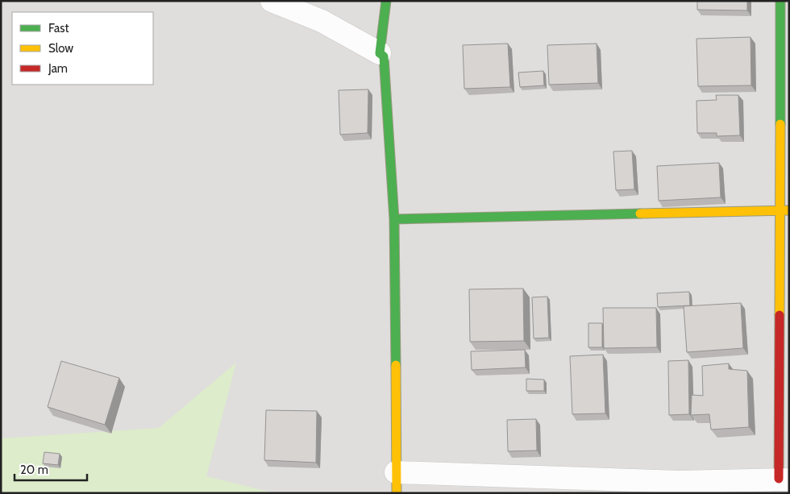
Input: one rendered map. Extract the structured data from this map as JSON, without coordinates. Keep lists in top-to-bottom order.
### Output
{
  "legend": ["Fast", "Slow", "Jam"],
  "scale_bar": "20 m"
}
